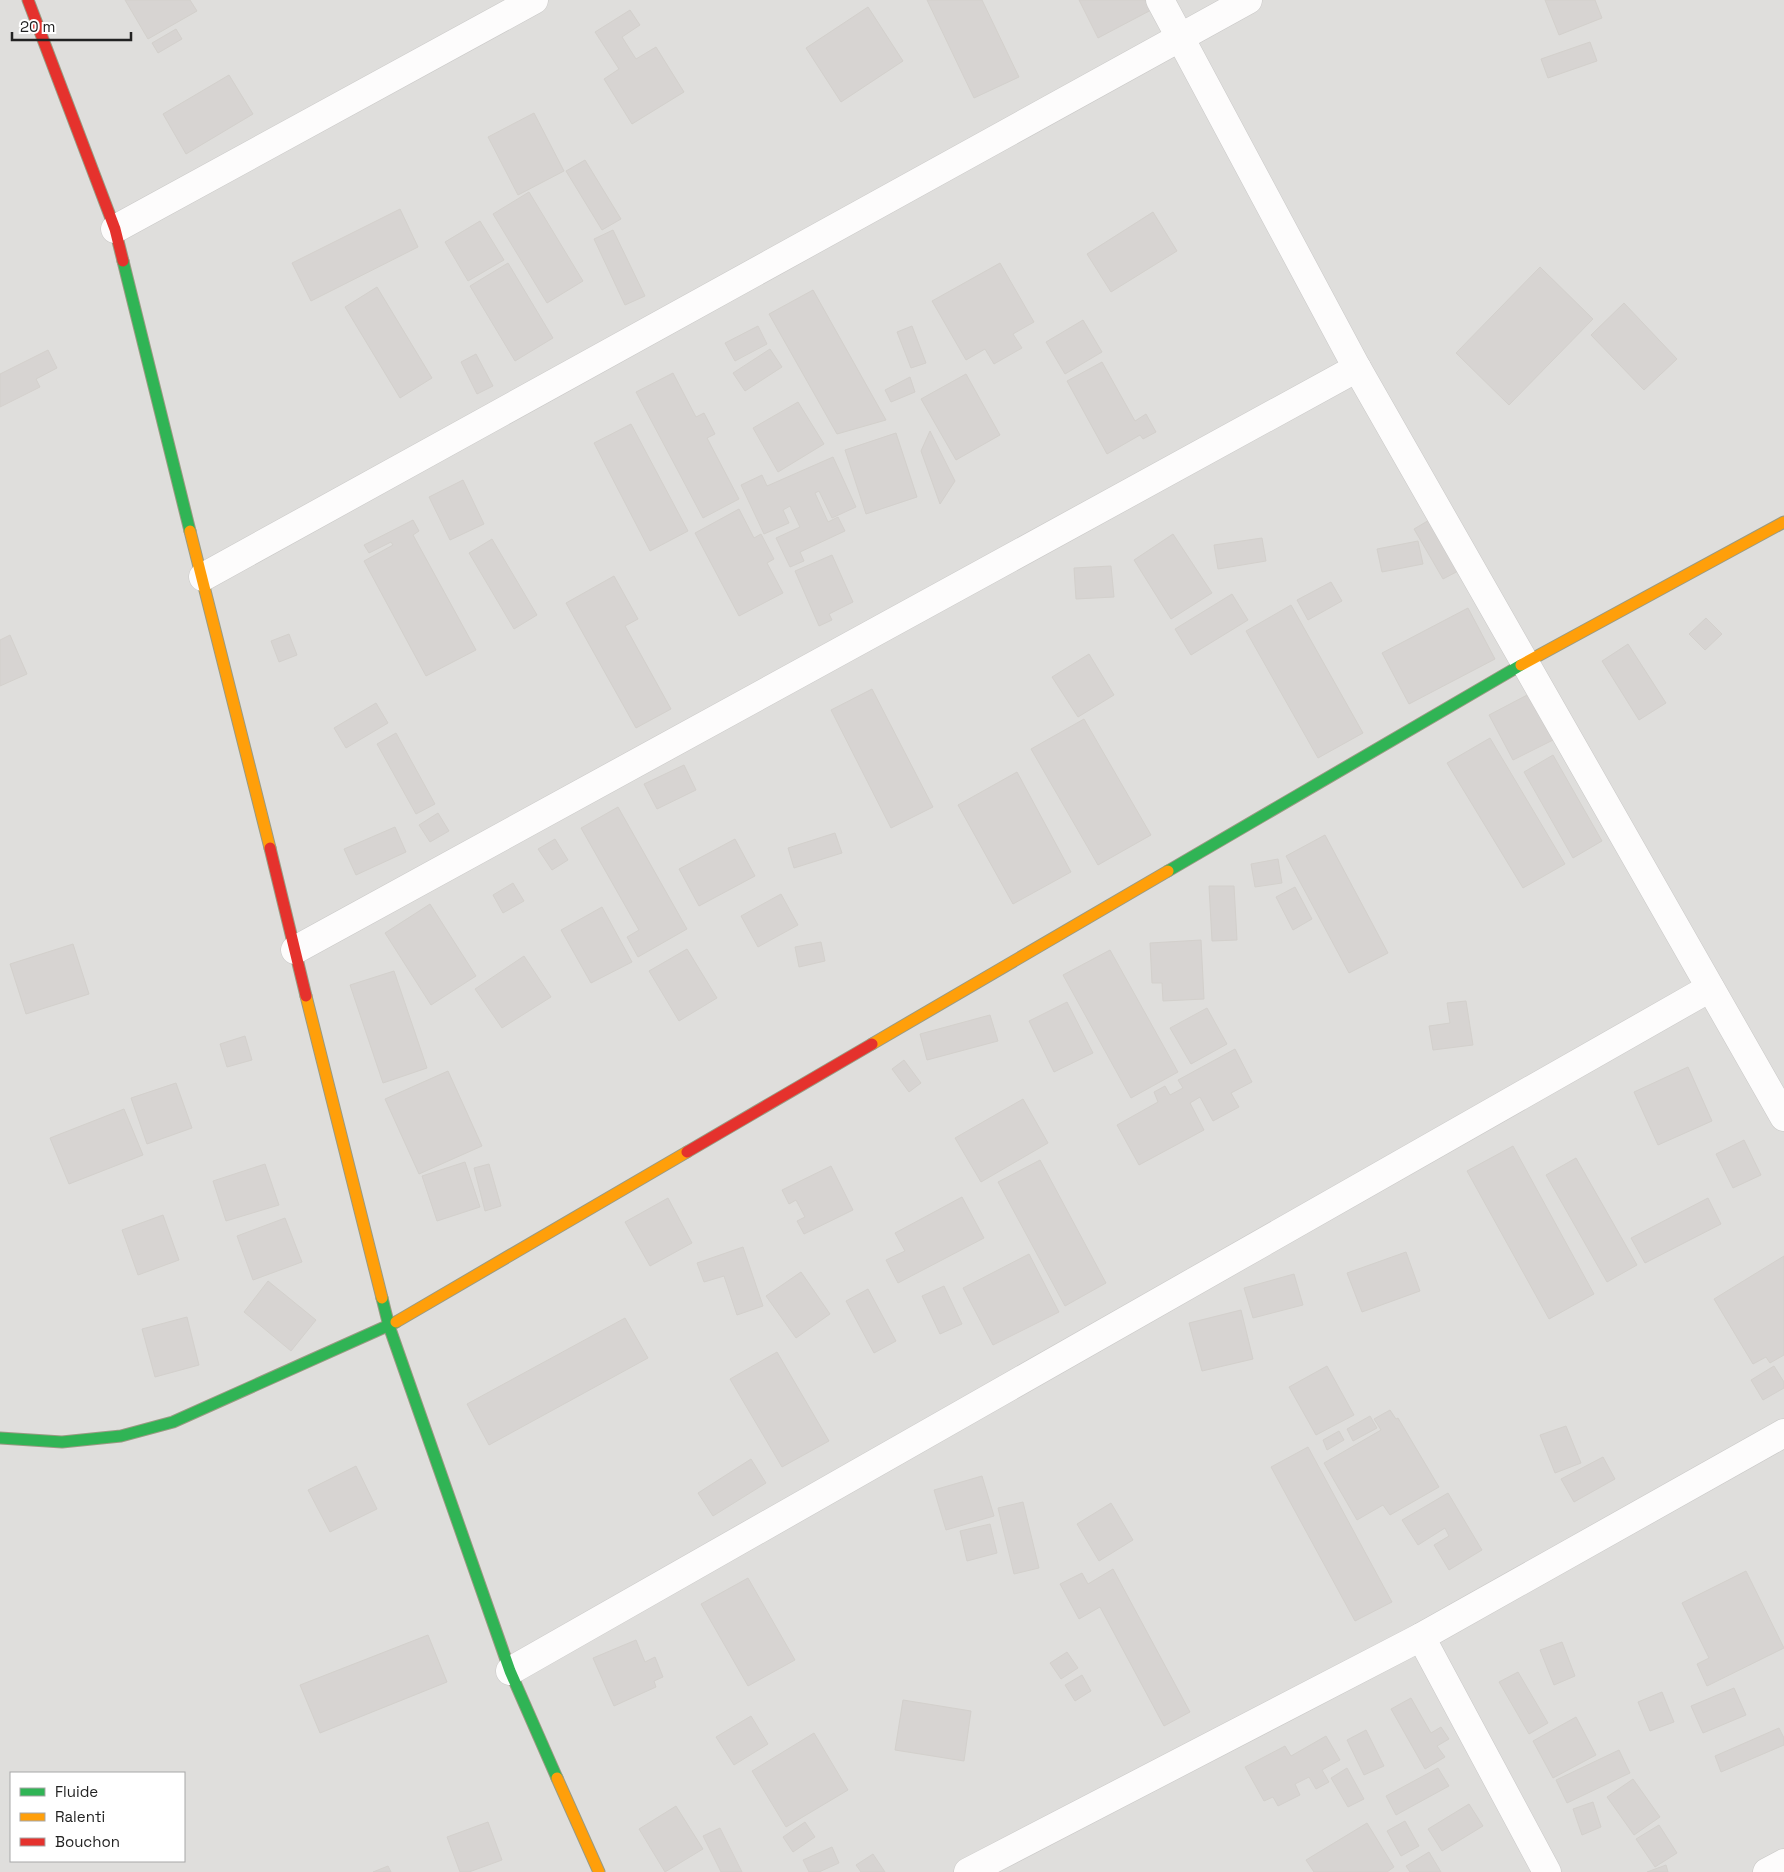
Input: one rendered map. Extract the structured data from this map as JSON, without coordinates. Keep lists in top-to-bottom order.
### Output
{
  "legend": ["Fluide", "Ralenti", "Bouchon"],
  "scale_bar": "20 m"
}
